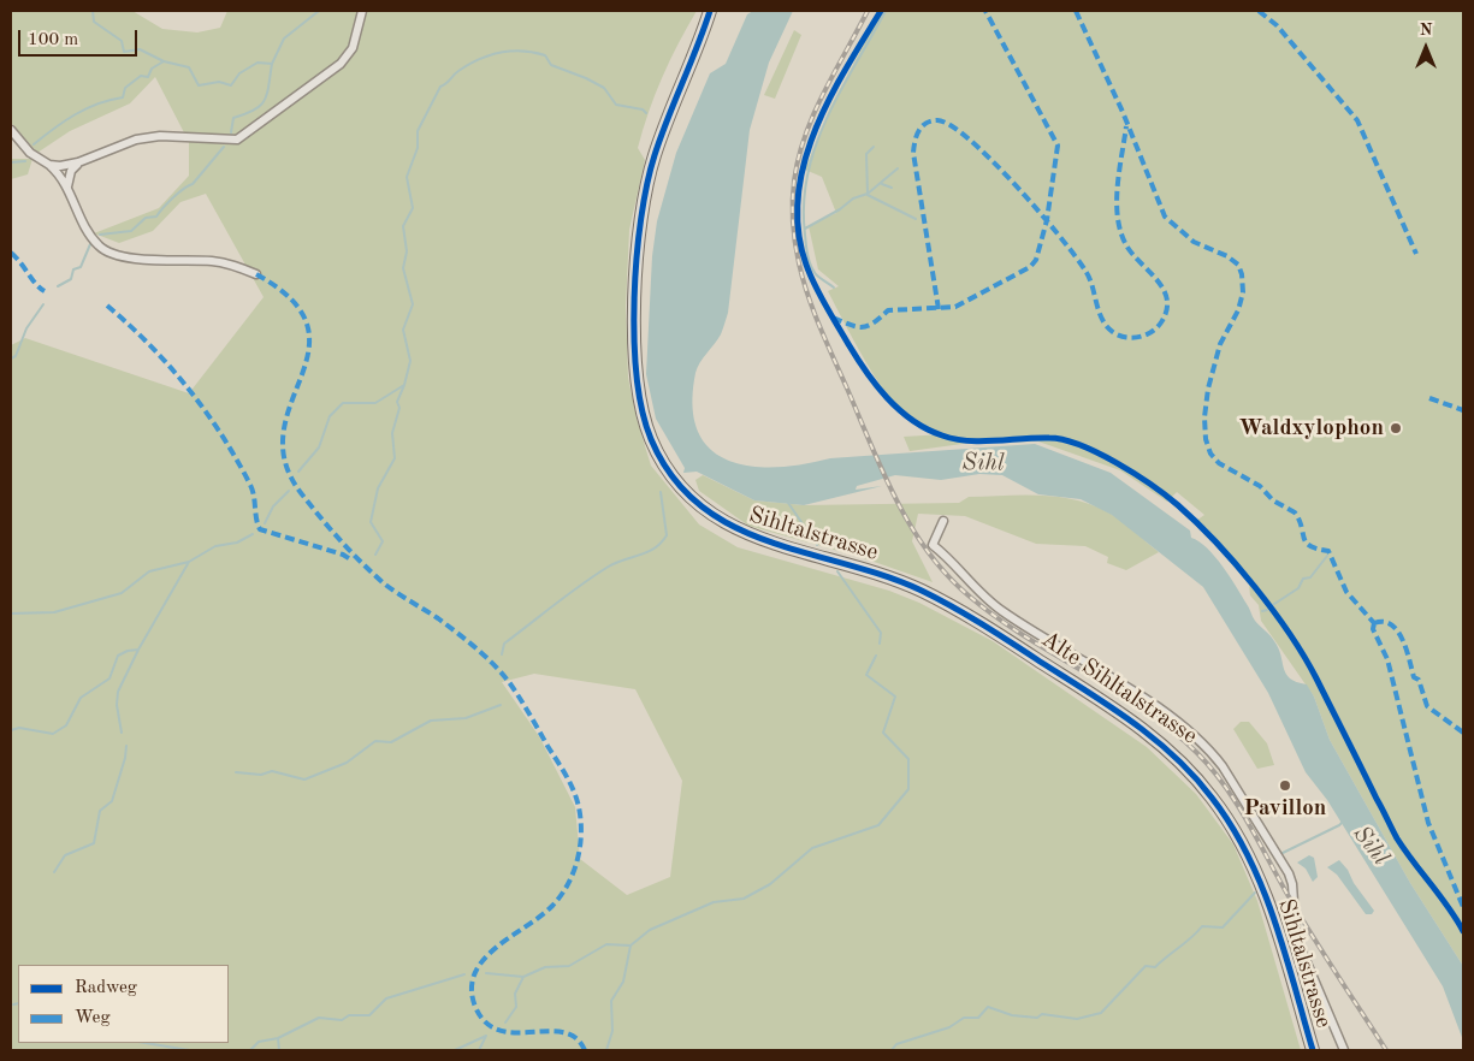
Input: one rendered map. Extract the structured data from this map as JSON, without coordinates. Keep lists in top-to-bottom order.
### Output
{
  "streets": {
    "main road": ["Sihltalstrasse"],
    "street": ["Alte Sihltalstrasse"]
  },
  "water": ["Sihl"],
  "places": ["Waldxylophon", "Pavillon"],
  "legend": ["Radweg", "Weg"],
  "scale_bar": "100 m",
  "north": "top"
}
